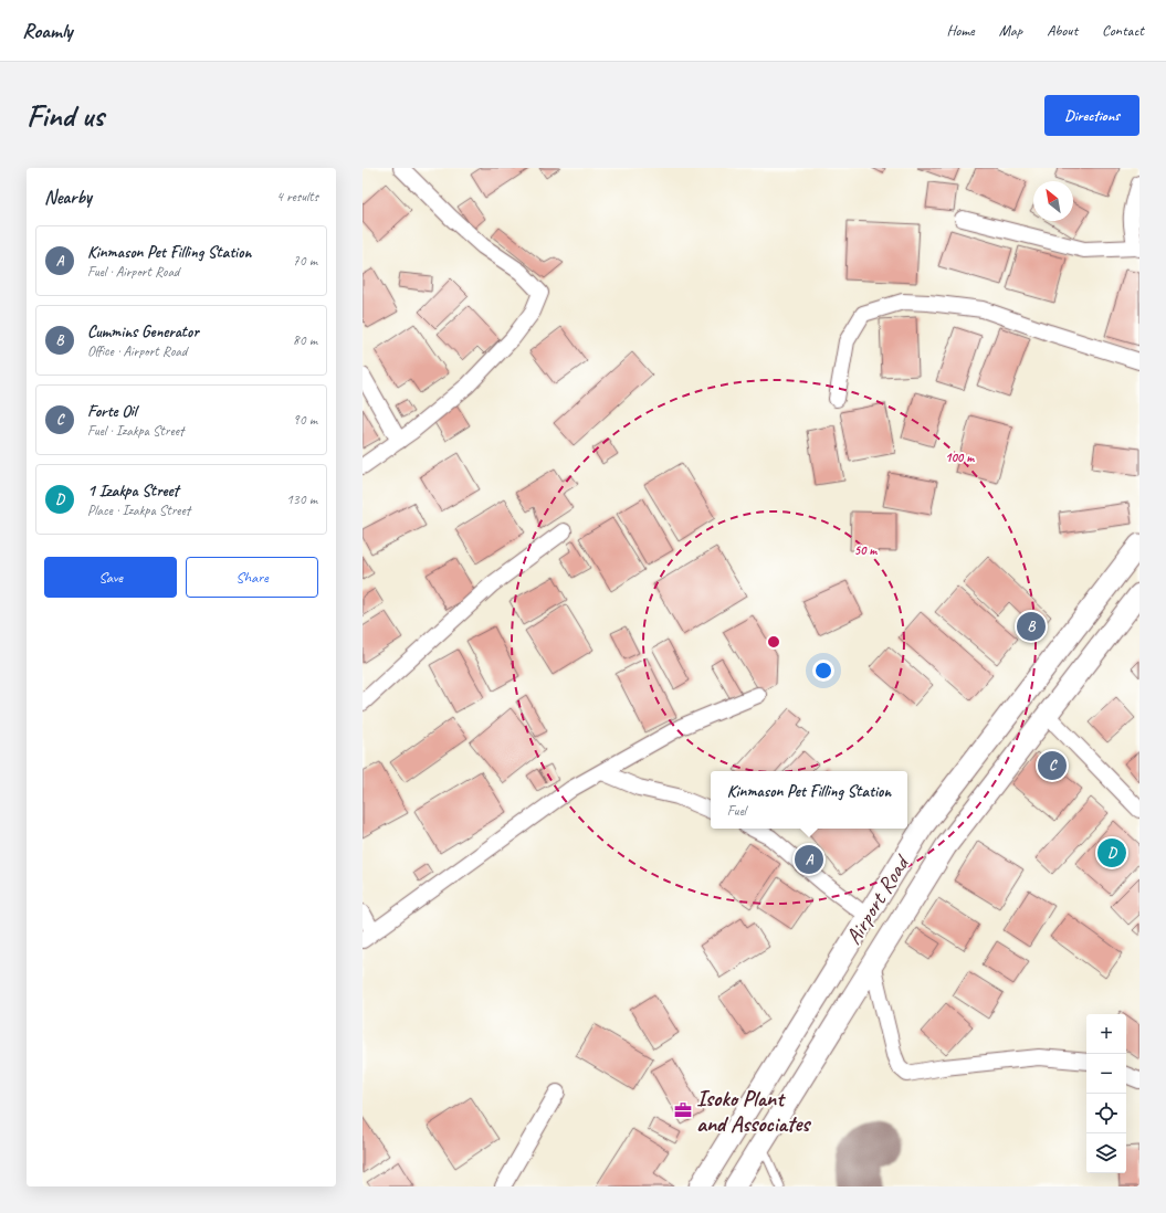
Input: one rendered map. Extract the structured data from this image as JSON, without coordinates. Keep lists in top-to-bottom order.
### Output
{
  "streets": {
    "main road": ["Airport Road"]
  },
  "places": {
    "office": ["Isoko Plant and Associates"]
  },
  "north": "top left",
  "page": {
    "header": "Roamly",
    "nav": [
      "Home",
      "Map",
      "About",
      "Contact"
    ],
    "buttons": [
      "Directions",
      ["Save", "Share"]
    ],
    "title": "Find us",
    "heading": ["Nearby", "4 results"],
    "list": [
      {
        "mark": "A",
        "name": "Kinmason Pet Filling Station",
        "note": "Fuel · Airport Road",
        "value": "70 m"
      },
      {
        "mark": "B",
        "name": "Cummins Generator",
        "note": "Office · Airport Road",
        "value": "80 m"
      },
      {
        "mark": "C",
        "name": "Forte Oil",
        "note": "Fuel · Izakpa Street",
        "value": "90 m"
      },
      {
        "mark": "D",
        "name": "1 Izakpa Street",
        "note": "Place · Izakpa Street",
        "value": "130 m"
      }
    ],
    "pins": [
      "B",
      "C",
      "D",
      "A"
    ],
    "popup": ["Kinmason Pet Filling Station", "Fuel"],
    "map_buttons": ["+", "−"]
  },
  "rings": ["100 m", "50 m"]
}
